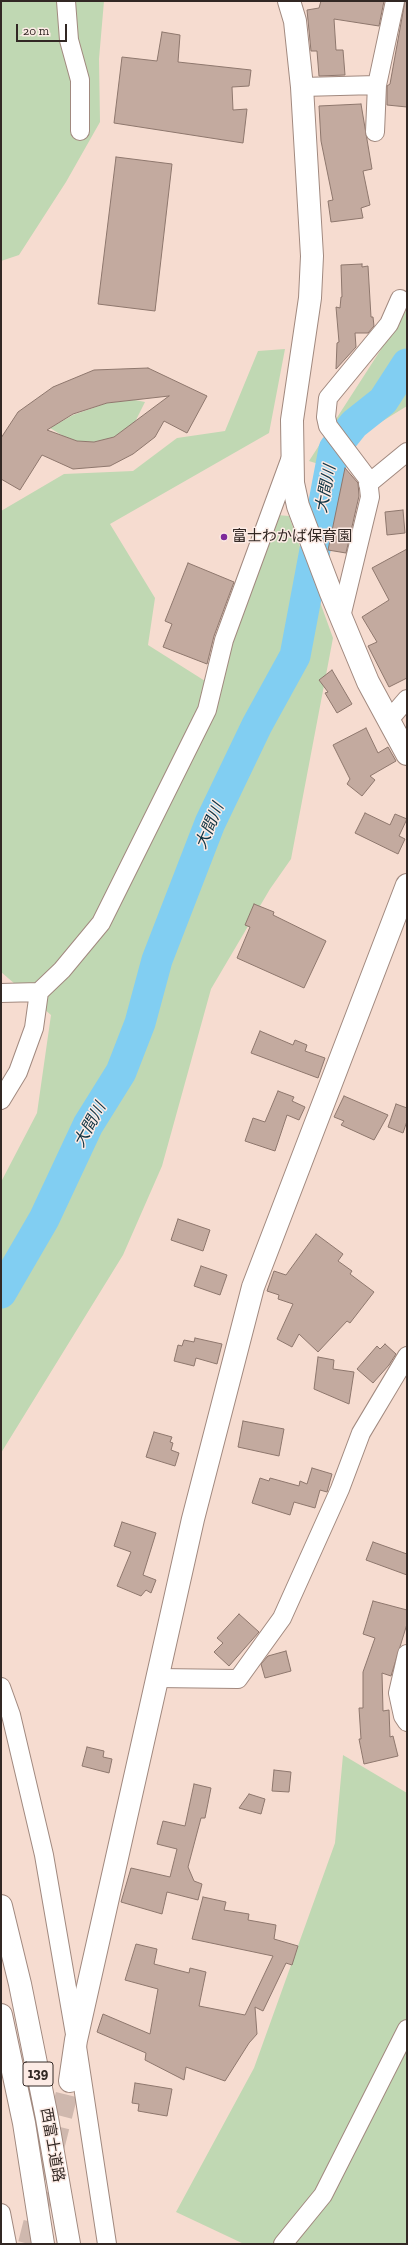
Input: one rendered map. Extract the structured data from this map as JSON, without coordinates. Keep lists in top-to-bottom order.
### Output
{
  "streets": {
    "main road": ["139", "西富士道路"]
  },
  "water": ["大間川"],
  "places": ["富士わかば保育園"],
  "scale_bar": "20 m"
}
